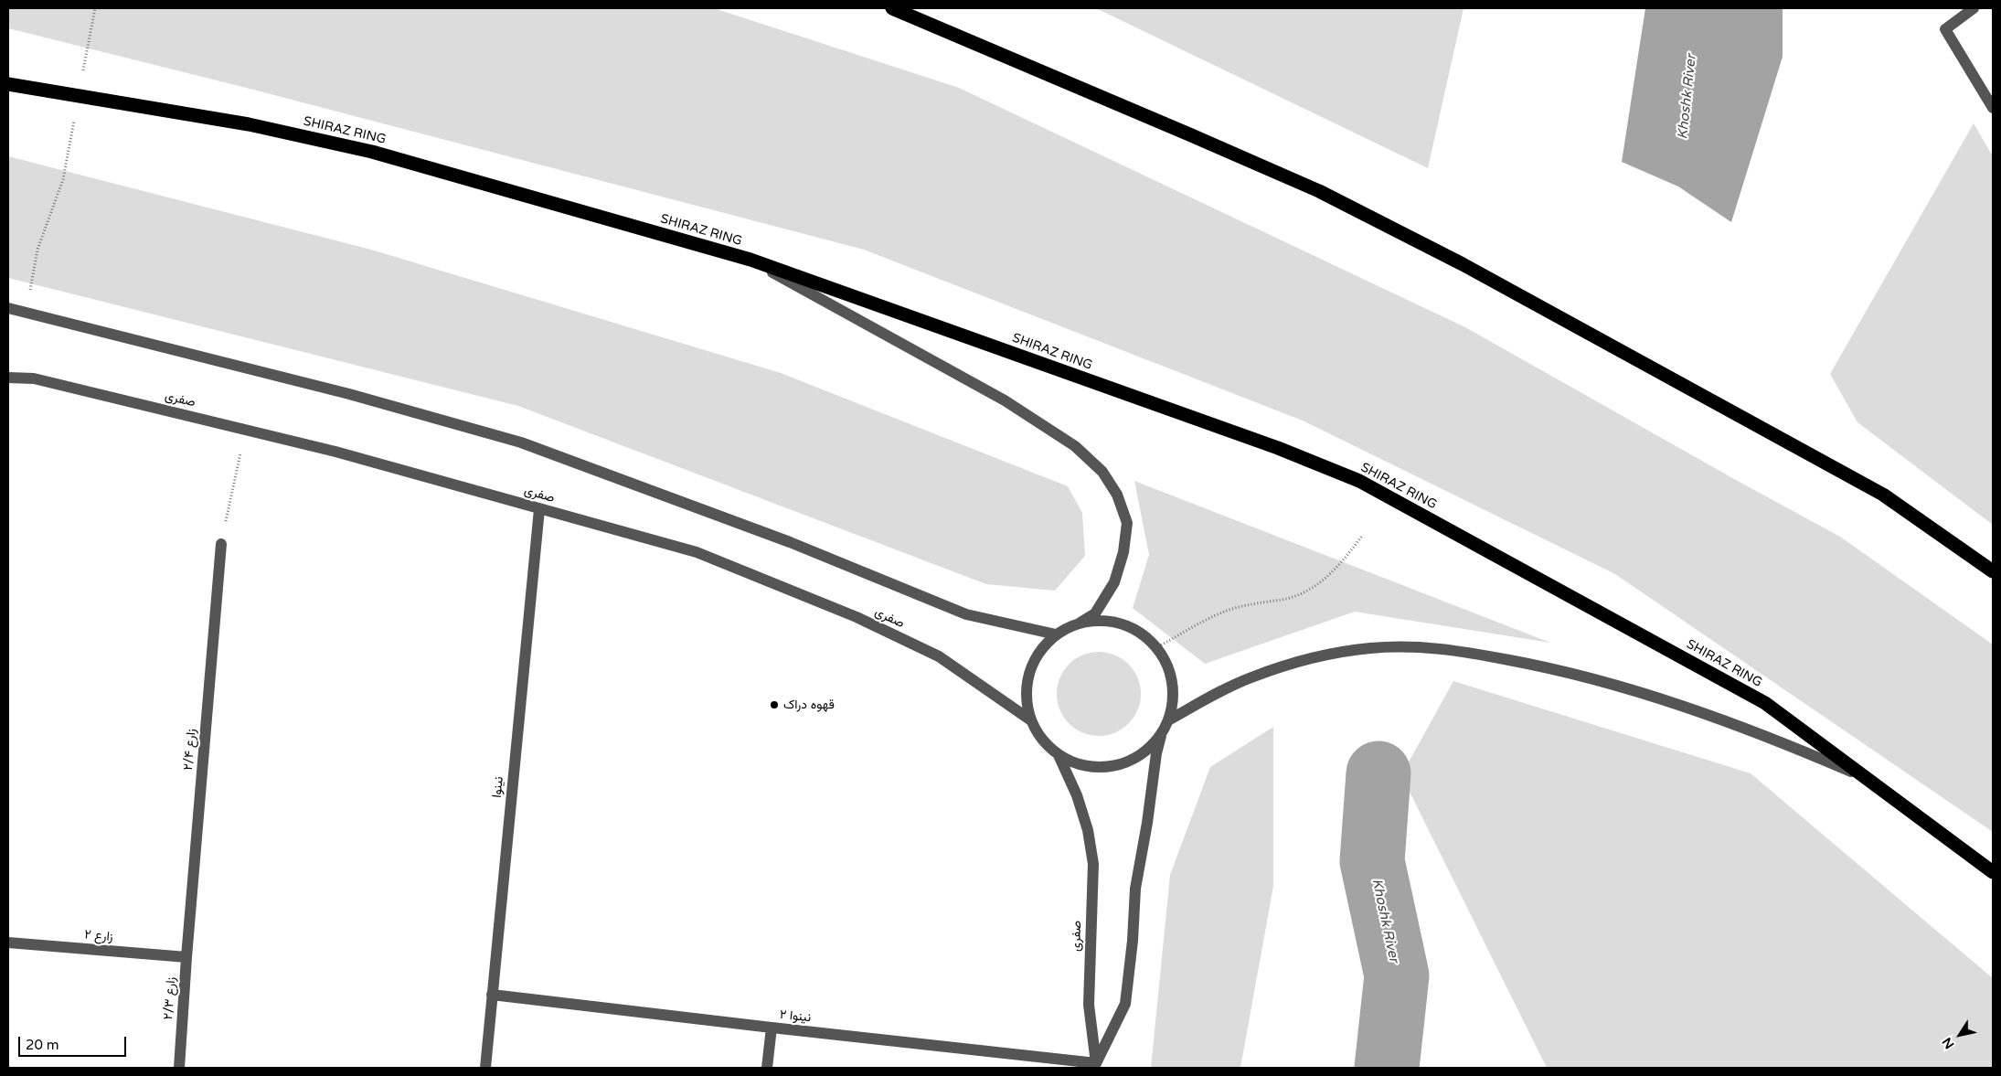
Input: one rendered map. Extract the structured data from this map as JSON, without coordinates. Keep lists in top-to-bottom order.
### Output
{
  "streets": {
    "highway": ["SHIRAZ RING"],
    "street": [
      "صفری",
      "۲/۴ زارع",
      "نینوا",
      "۲ زارع",
      "۲/۳ زارع",
      "۲ نینوا"
    ]
  },
  "crossings": [
    ["صفری", "نینوا"],
    ["صفری", "۲ نینوا"],
    ["۲/۴ زارع", "۲ زارع"],
    ["۲/۴ زارع", "۲/۳ زارع"],
    ["نینوا", "۲ نینوا"],
    ["۲ زارع", "۲/۳ زارع"]
  ],
  "water": ["Khoshk River"],
  "places": ["قهوه دراک"],
  "scale_bar": "20 m",
  "north": "bottom left"
}
